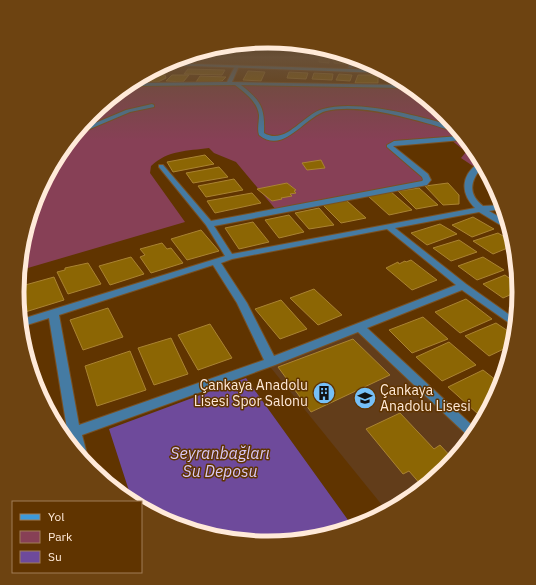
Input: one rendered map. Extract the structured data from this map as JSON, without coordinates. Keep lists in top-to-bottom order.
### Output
{
  "water": ["Seyranbağları Su Deposu"],
  "places": {
    "building": ["Çankaya Anadolu Lisesi Spor Salonu"],
    "school or university": ["Çankaya Anadolu Lisesi"]
  },
  "legend": ["Yol", "Park", "Su"]
}
